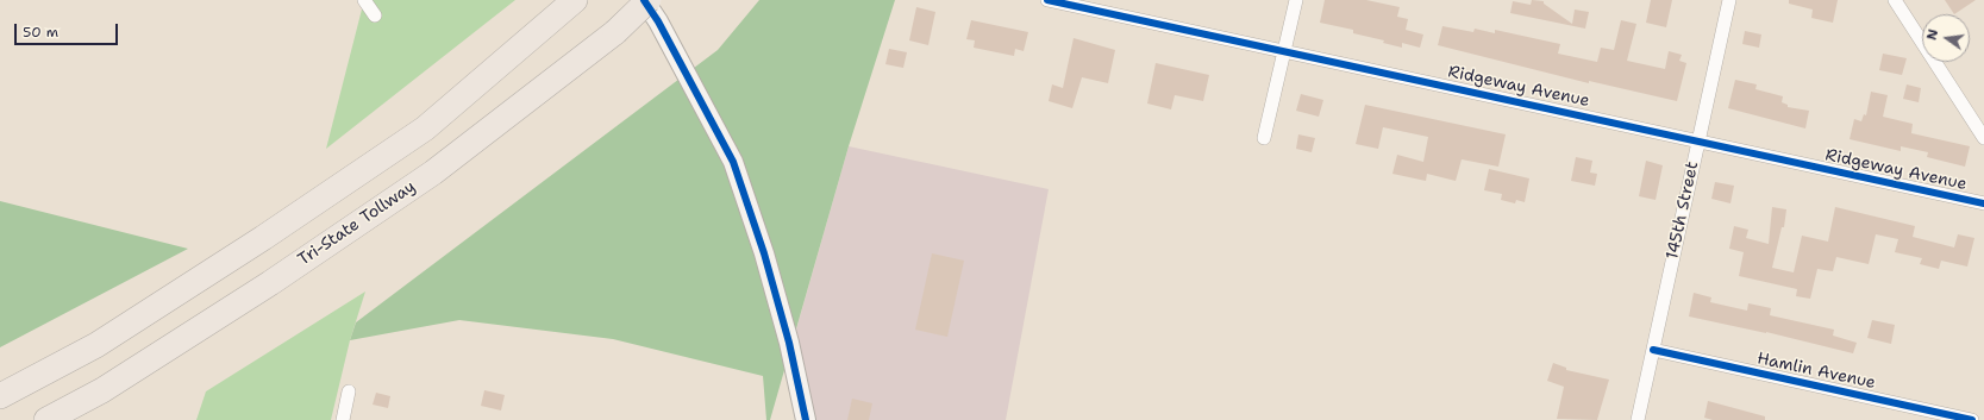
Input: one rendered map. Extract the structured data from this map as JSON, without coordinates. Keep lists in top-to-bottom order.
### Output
{
  "streets": {
    "highway": ["Tri-State Tollway"],
    "street": ["Ridgeway Avenue", "145th Street", "Hamlin Avenue"]
  },
  "crossings": [
    ["Ridgeway Avenue", "145th Street"],
    ["145th Street", "Hamlin Avenue"]
  ],
  "scale_bar": "50 m",
  "north": "left"
}
